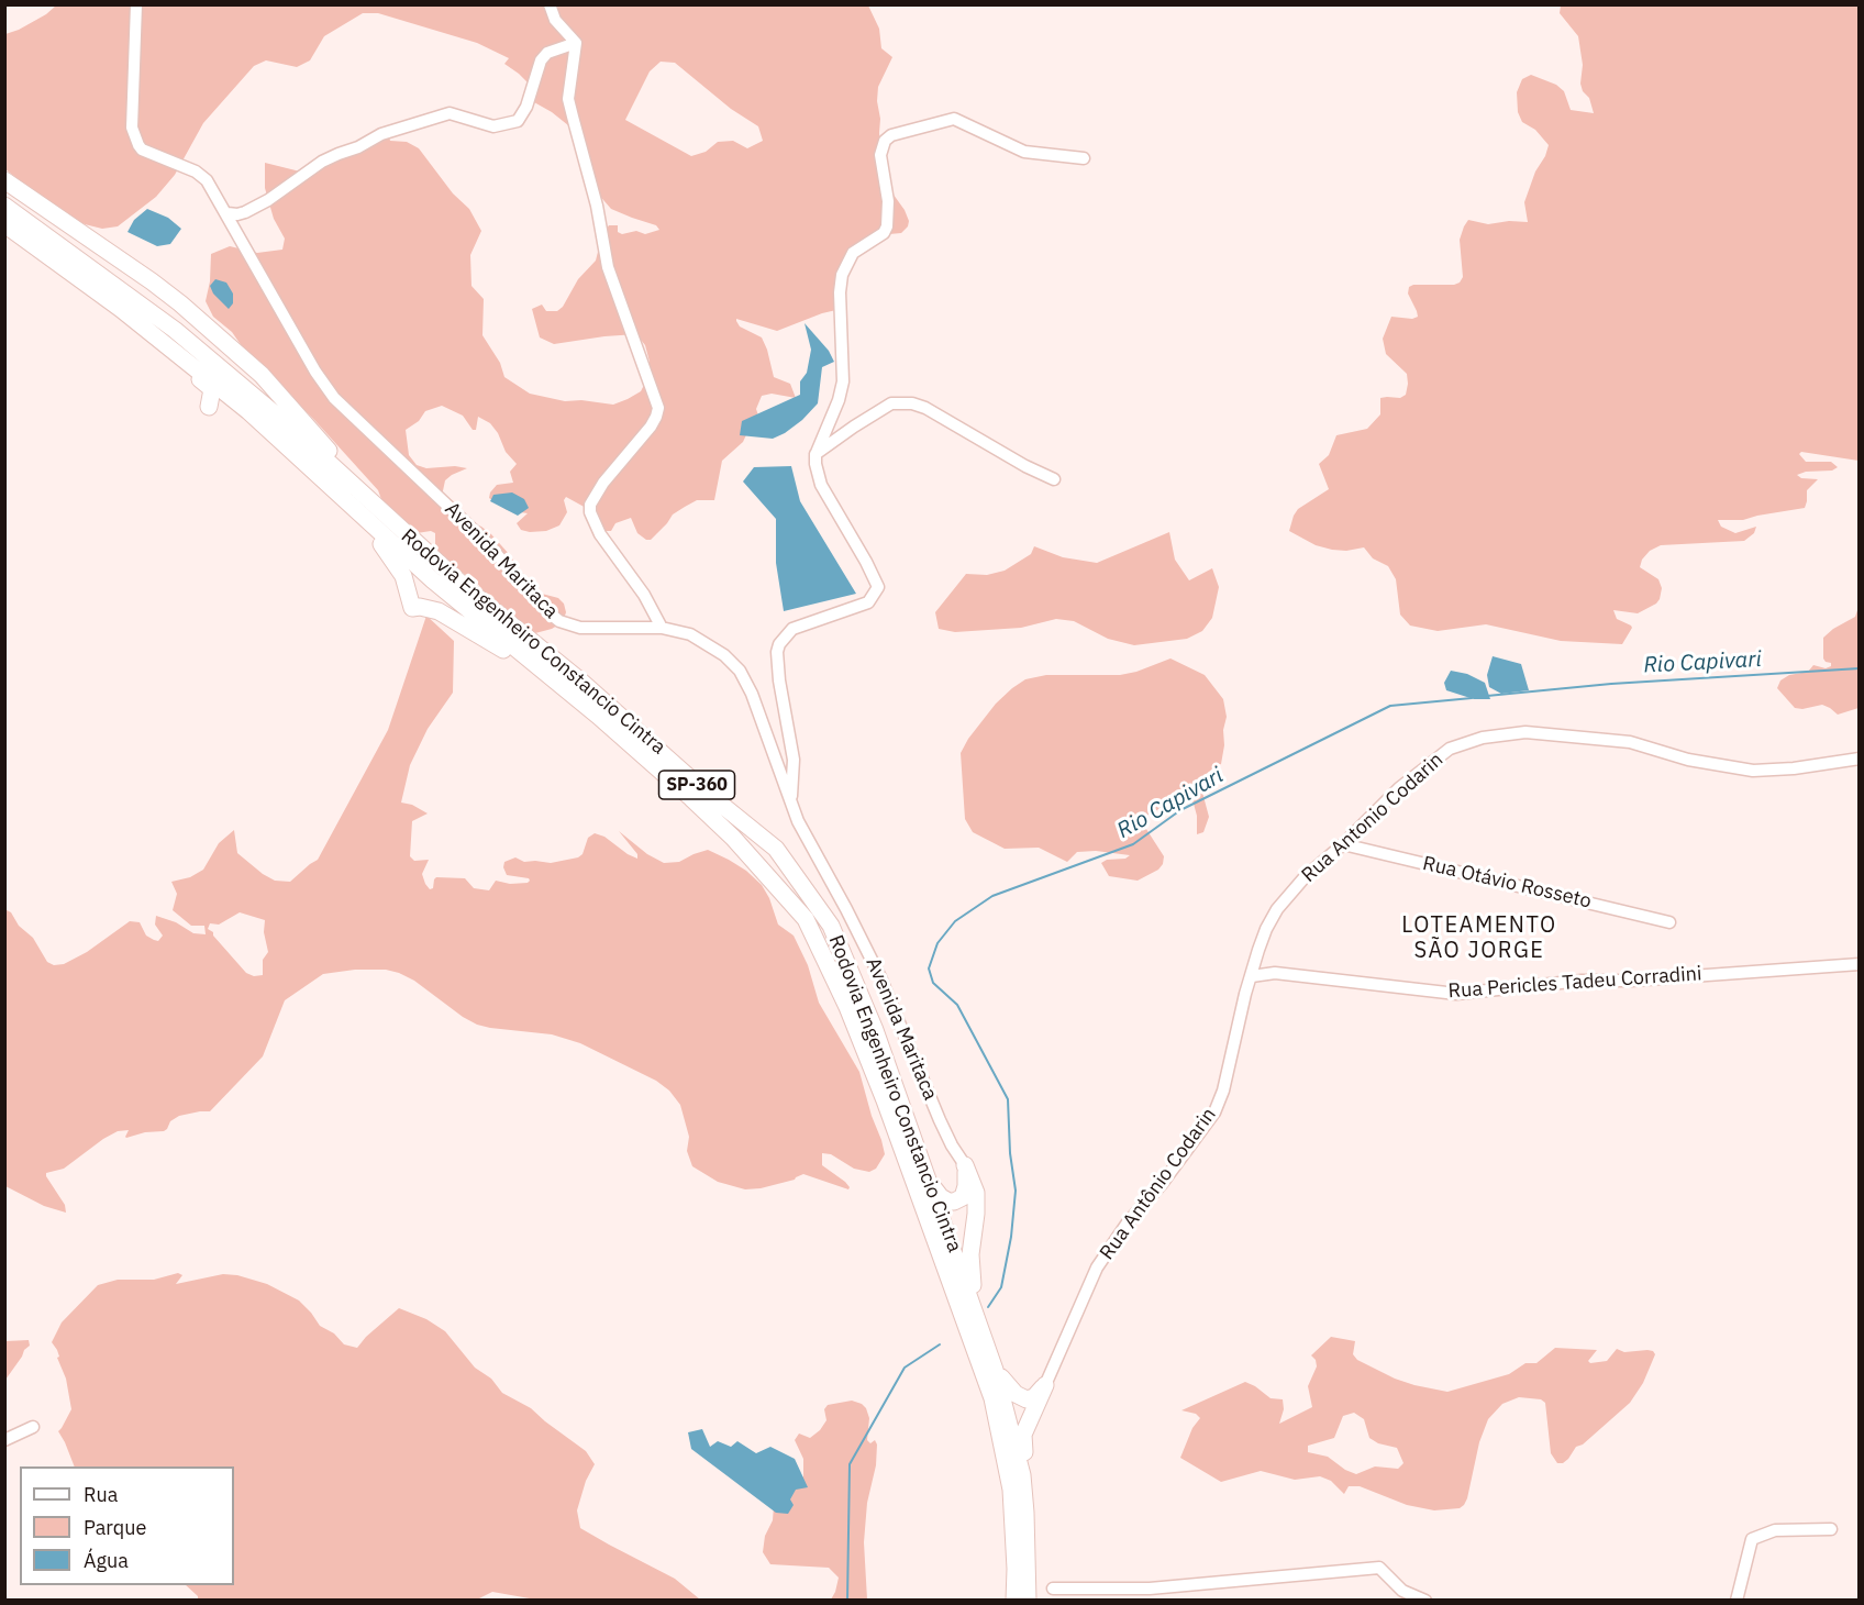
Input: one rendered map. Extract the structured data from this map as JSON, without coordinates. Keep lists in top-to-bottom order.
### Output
{
  "streets": {
    "highway": ["Rodovia Engenheiro Constancio Cintra", "SP-360"],
    "street": [
      "Avenida Maritaca",
      "Rua Antonio Codarin",
      "Rua Otávio Rosseto",
      "Rua Pericles Tadeu Corradini",
      "Rua Antônio Codarin"
    ]
  },
  "crossings": [
    ["Rua Antonio Codarin", "Rua Otávio Rosseto"],
    ["Rua Antonio Codarin", "Rua Pericles Tadeu Corradini"],
    ["Rua Antonio Codarin", "Rua Antônio Codarin"],
    ["Rua Pericles Tadeu Corradini", "Rua Antônio Codarin"]
  ],
  "districts": ["LOTEAMENTO SÃO JORGE"],
  "water": ["Rio Capivari"],
  "legend": ["Rua", "Parque", "Água"]
}
